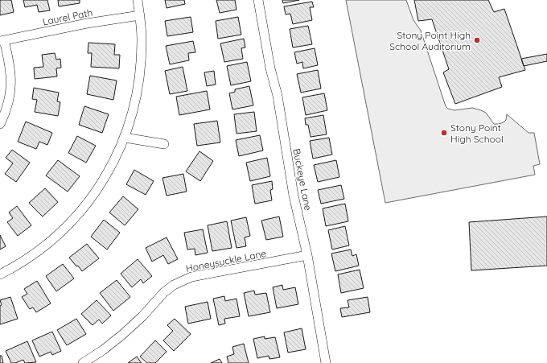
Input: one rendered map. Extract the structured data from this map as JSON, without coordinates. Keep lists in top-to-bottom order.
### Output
{
  "streets": {
    "street": ["Laurel Path", "Buckeye Lane", "Honeysuckle Lane"]
  },
  "crossings": [
    ["Buckeye Lane", "Honeysuckle Lane"]
  ],
  "places": ["Stony Point High School Auditorium", "Stony Point High School"]
}
